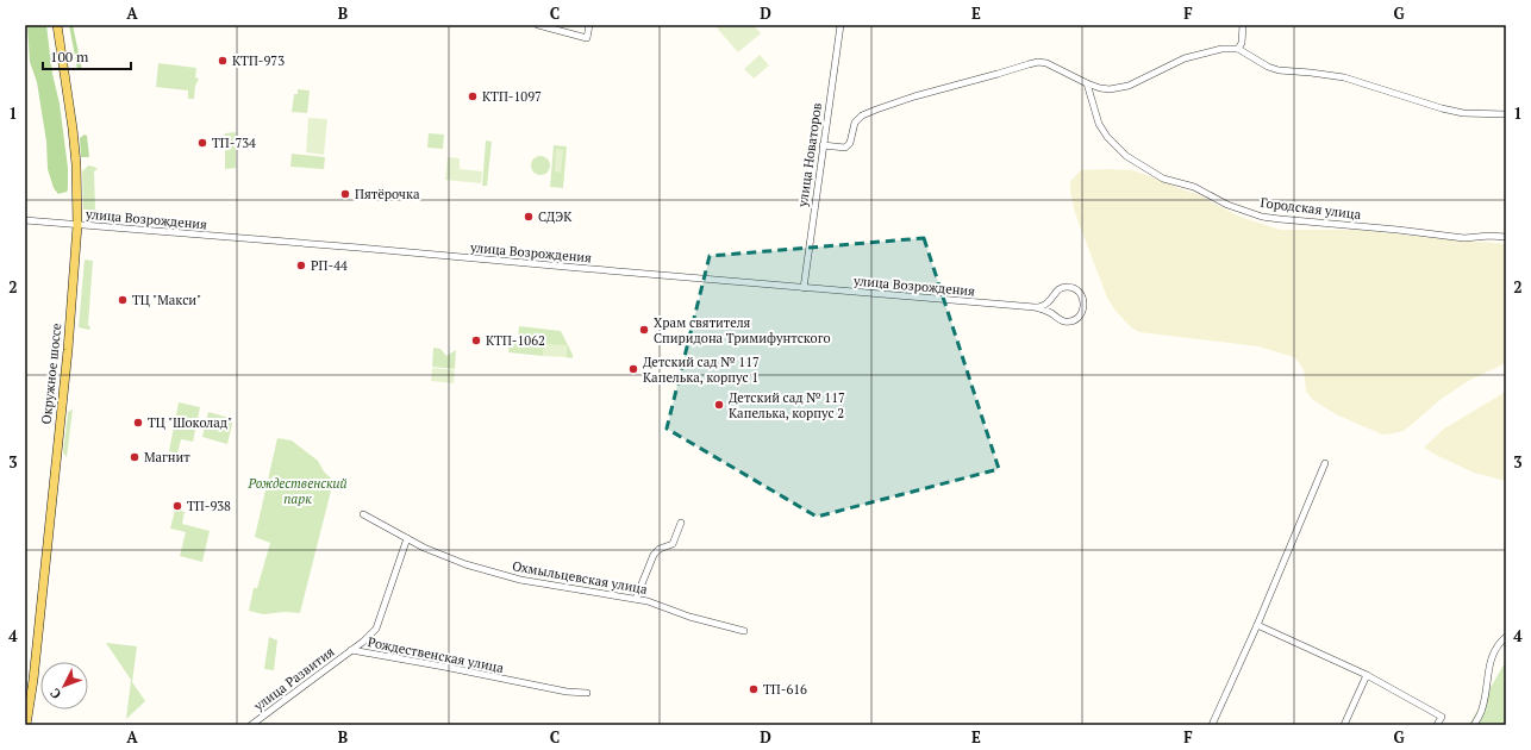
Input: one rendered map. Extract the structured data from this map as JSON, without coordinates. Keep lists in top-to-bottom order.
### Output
{
  "streets": {
    "main road": ["Окружное шоссе"],
    "street": [
      "улица Новаторов",
      "Городская улица",
      "улица Возрождения",
      "Охмыльцевская улица",
      "Рождественская улица",
      "улица Развития"
    ]
  },
  "crossings": [
    ["улица Новаторов", "улица Возрождения"],
    ["улица Возрождения", "Окружное шоссе"],
    ["Охмыльцевская улица", "Рождественская улица"],
    ["Рождественская улица", "улица Развития"]
  ],
  "parks": ["Рождественский парк"],
  "places": [
    "КТП-973",
    "КТП-1097",
    "ТП-734",
    "Пятёрочка",
    "СДЭК",
    "РП-44",
    "ТЦ \"Макси\"",
    "Храм святителя Спиридона Тримифунтского",
    "КТП-1062",
    "Детский сад № 117 Капелька, корпус 1",
    "Детский сад № 117 Капелька, корпус 2",
    "ТЦ \"Шоколад\"",
    "Магнит",
    "ТП-938",
    "ТП-616"
  ],
  "scale_bar": "100 m",
  "north": "bottom left",
  "grid": {
    "columns": [
      "A",
      "B",
      "C",
      "D",
      "E",
      "F",
      "G"
    ],
    "rows": [
      "1",
      "2",
      "3",
      "4"
    ]
  }
}
